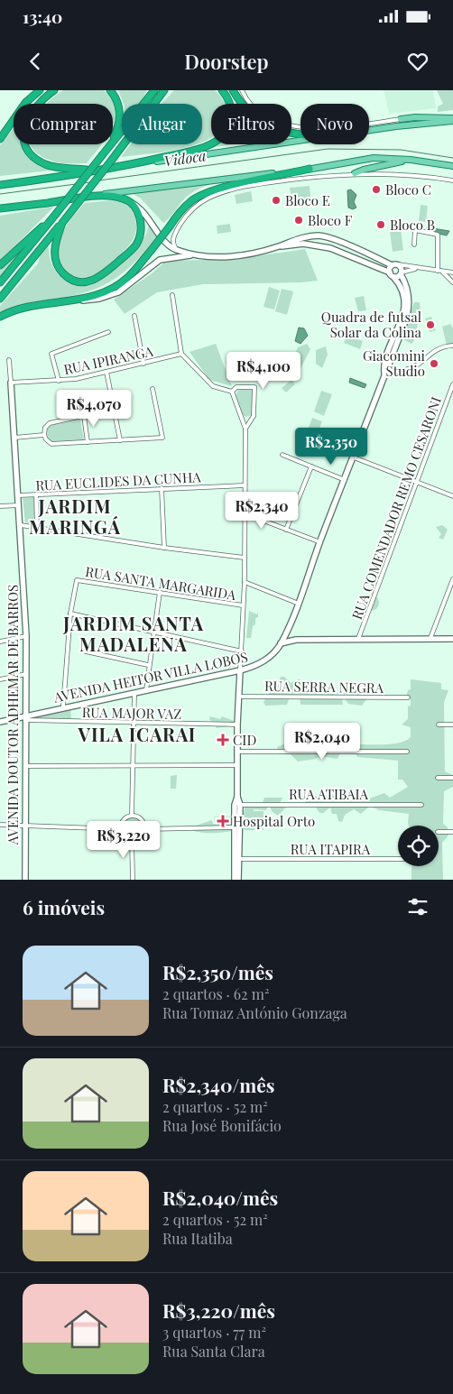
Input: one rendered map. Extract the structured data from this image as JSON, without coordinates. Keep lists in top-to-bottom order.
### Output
{
  "streets": {
    "street": [
      "RUA IPIRANGA",
      "RUA EUCLIDES DA CUNHA",
      "RUA COMENDADOR REMO CESARONI",
      "RUA SANTA MARGARIDA",
      "AVENIDA HEITOR VILLA LOBOS",
      "RUA SERRA NEGRA",
      "RUA MAJOR VAZ",
      "AVENIDA DOUTOR ADHEMAR DE BARROS",
      "RUA ATIBAIA",
      "RUA ITAPIRA"
    ]
  },
  "crossings": [
    ["RUA IPIRANGA", "AVENIDA DOUTOR ADHEMAR DE BARROS"],
    ["RUA EUCLIDES DA CUNHA", "AVENIDA DOUTOR ADHEMAR DE BARROS"],
    ["AVENIDA HEITOR VILLA LOBOS", "RUA MAJOR VAZ"],
    ["AVENIDA HEITOR VILLA LOBOS", "AVENIDA DOUTOR ADHEMAR DE BARROS"],
    ["RUA MAJOR VAZ", "AVENIDA DOUTOR ADHEMAR DE BARROS"]
  ],
  "districts": ["JARDIM MARINGÁ", "JARDIM SANTA MADALENA", "VILA ICARAI"],
  "water": ["Vidoca"],
  "places": {
    "other": [
      "Bloco C",
      "Bloco E",
      "Bloco F",
      "Bloco B",
      "Quadra de futsal Solar da Colina",
      "Giacomini Studio"
    ],
    "health": ["CID", "Hospital Orto"]
  },
  "page": {
    "status": "13:40",
    "header": "Doorstep",
    "chip": [
      "Comprar",
      "Alugar",
      "Filtros",
      "Novo"
    ],
    "price": [
      "R$4,100",
      "R$4,070",
      "R$2,350",
      "R$2,340",
      "R$2,040",
      "R$3,220"
    ],
    "heading": "6 imóveis",
    "list": [
      {
        "name": "R$2,350/mês",
        "note": "2 quartos · 62 m² · Rua Tomaz António Gonzaga"
      },
      {
        "name": "R$2,340/mês",
        "note": "2 quartos · 52 m² · Rua José Bonifácio"
      },
      {
        "name": "R$2,040/mês",
        "note": "2 quartos · 52 m² · Rua Itatiba"
      },
      {
        "name": "R$3,220/mês",
        "note": "3 quartos · 77 m² · Rua Santa Clara"
      }
    ]
  }
}
